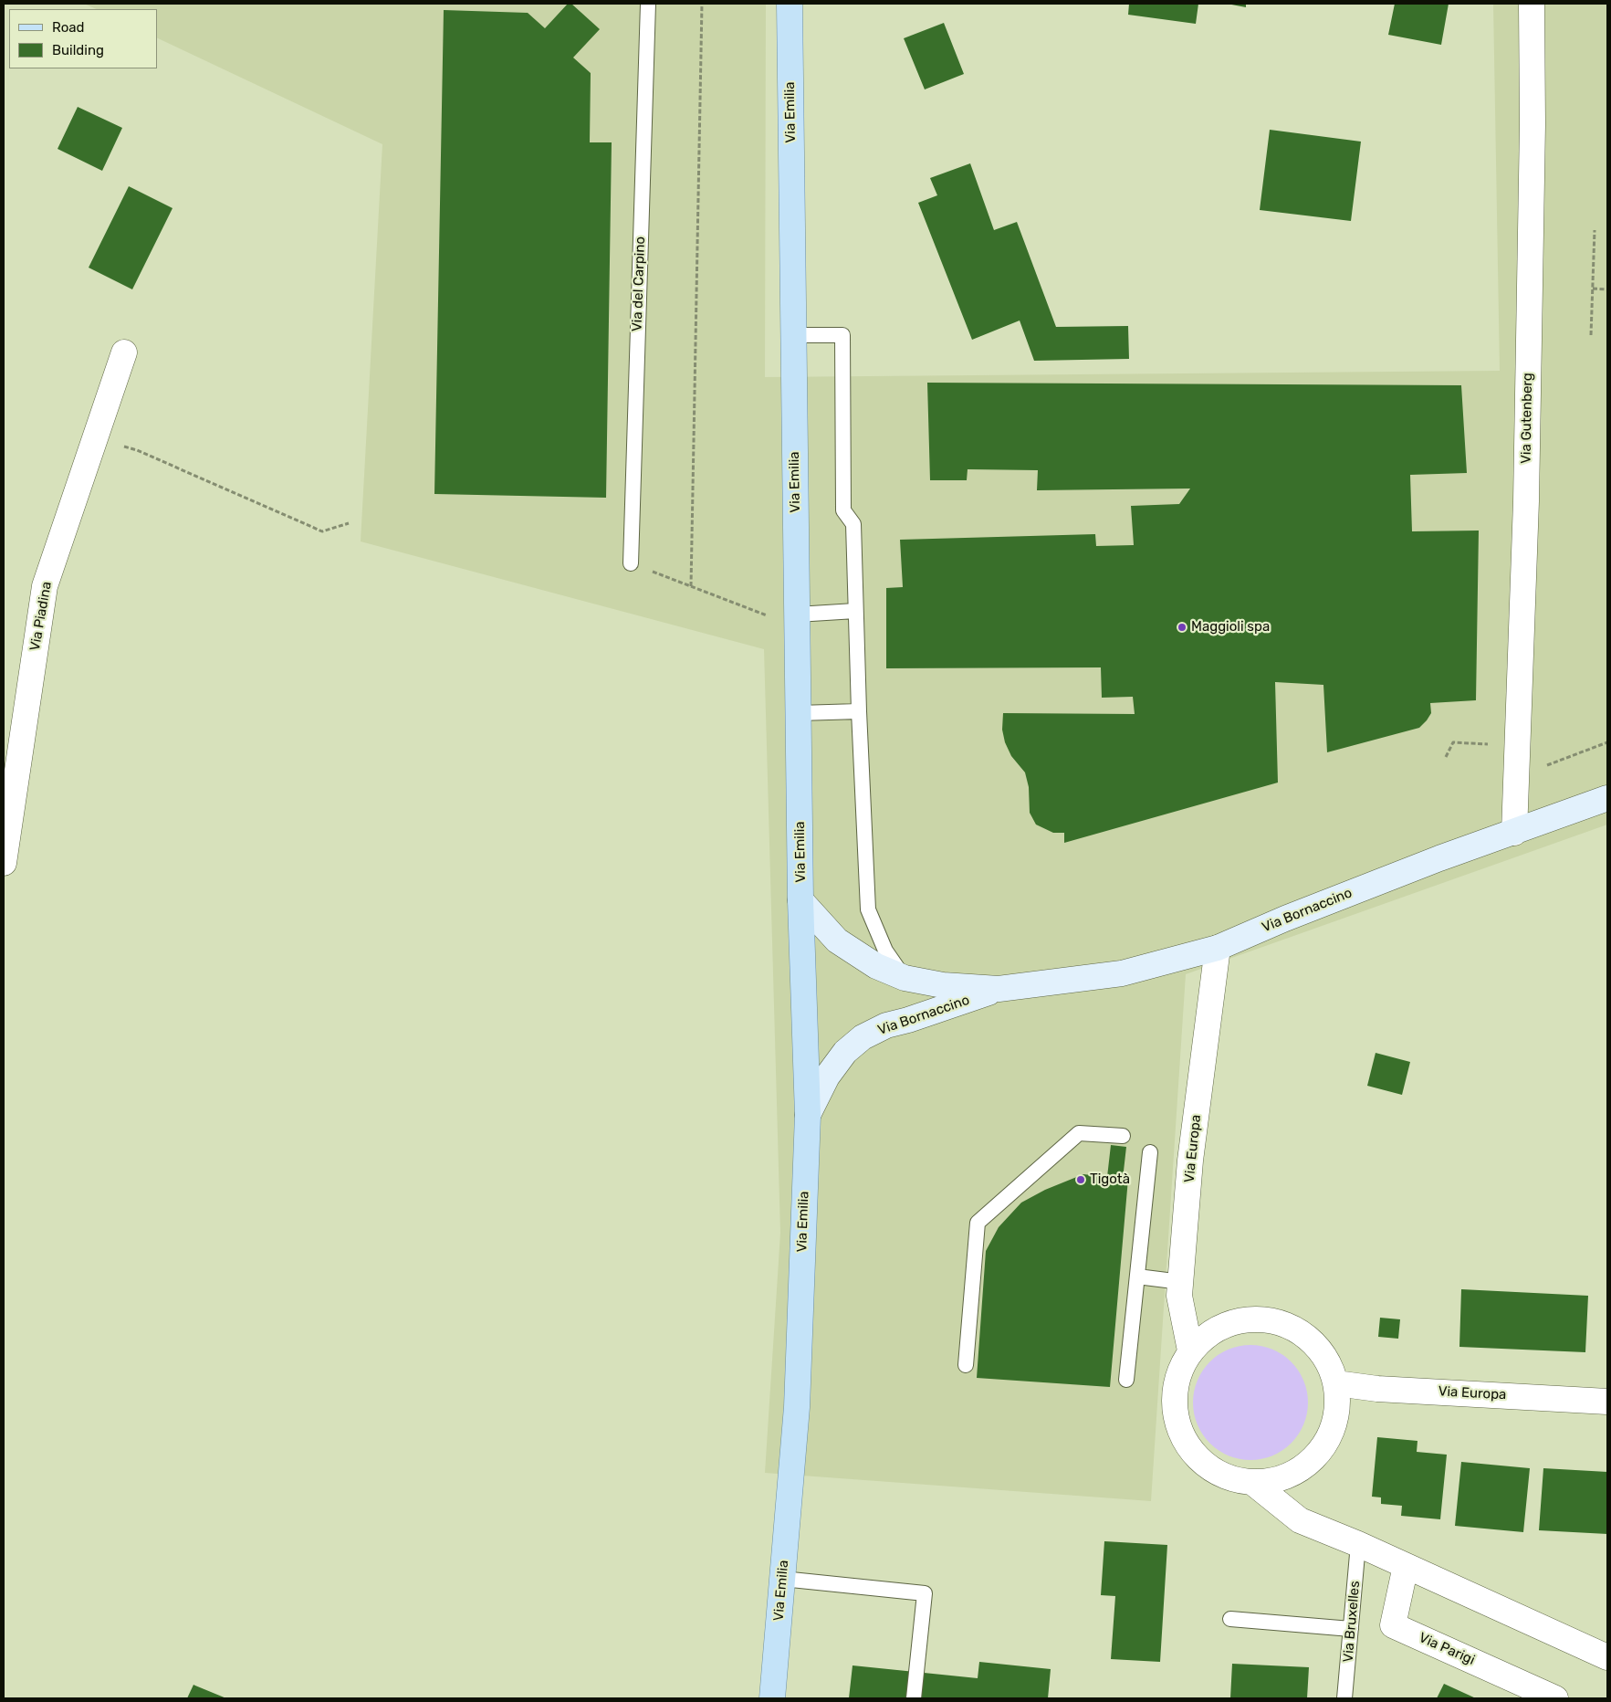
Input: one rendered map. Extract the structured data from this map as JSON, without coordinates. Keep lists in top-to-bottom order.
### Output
{
  "streets": {
    "main road": ["Via Emilia"],
    "street": [
      "Via Gutenberg",
      "Via Piadina",
      "Via Bornaccino",
      "Via Europa",
      "Via Parigi"
    ],
    "lane": ["Via del Carpino", "Via Bruxelles"]
  },
  "crossings": [
    ["Via Emilia", "Via Bornaccino"],
    ["Via Gutenberg", "Via Bornaccino"],
    ["Via Bornaccino", "Via Europa"]
  ],
  "places": ["Maggioli spa", "Tigotà"],
  "legend": ["Road", "Building"]
}
